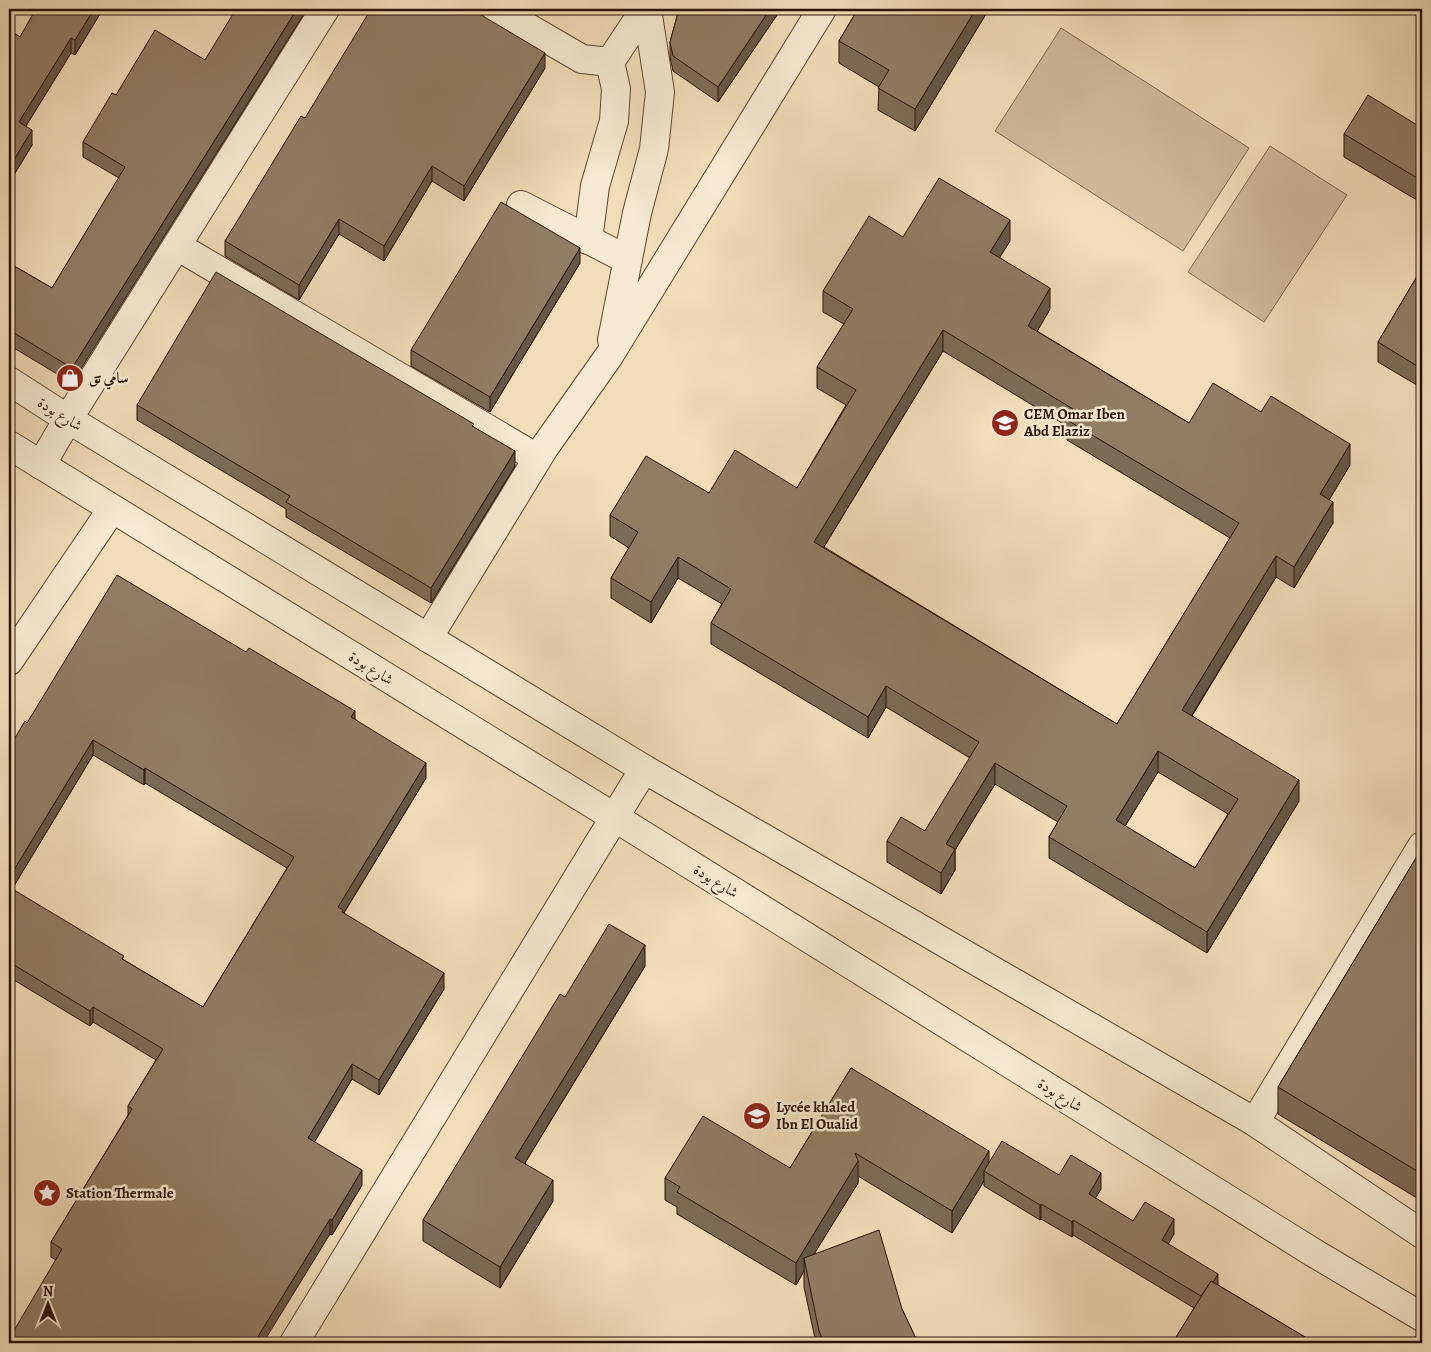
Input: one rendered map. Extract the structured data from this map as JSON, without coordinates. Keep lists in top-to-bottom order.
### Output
{
  "streets": {
    "street": ["شارع بودة"]
  },
  "places": {
    "shop": ["سامي تق"],
    "school or university": ["CEM Omar Iben Abd Elaziz", "Lycée khaled Ibn El Oualid"],
    "place": ["Station Thermale"]
  },
  "north": "top"
}
